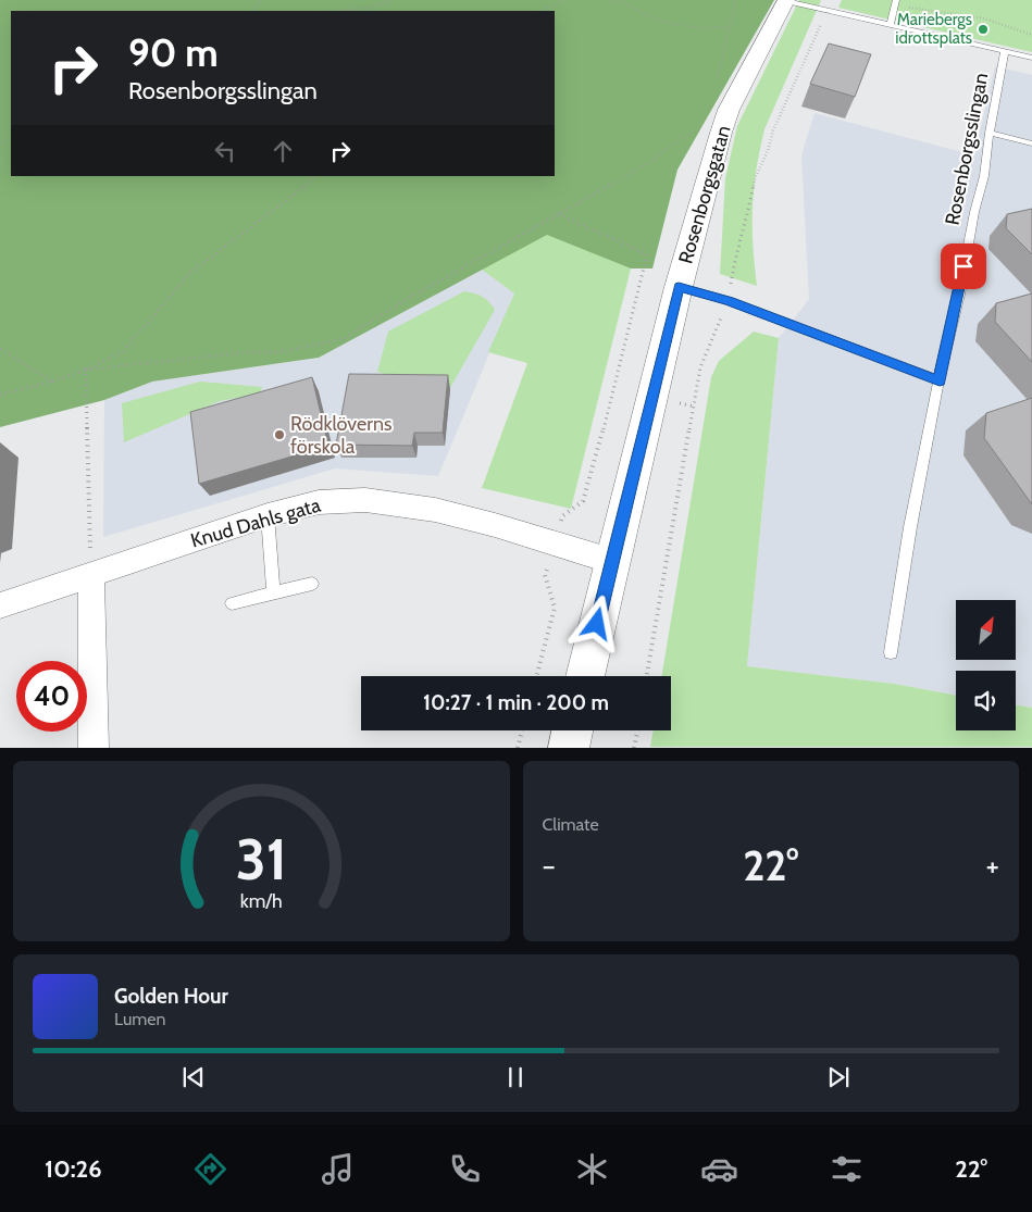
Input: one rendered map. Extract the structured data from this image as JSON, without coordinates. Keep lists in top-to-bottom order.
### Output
{
  "streets": {
    "street": ["Rosenborgsgatan", "Knud Dahls gata"],
    "lane": ["Rosenborgsslingan"]
  },
  "crossings": [
    ["Rosenborgsslingan", "Rosenborgsgatan"],
    ["Rosenborgsgatan", "Knud Dahls gata"]
  ],
  "places": ["Mariebergs idrottsplats", "Rödklöverns förskola"],
  "north": "top right",
  "page": {
    "turn": ["90 m", "Rosenborgsslingan"],
    "limit": "40",
    "trip": "10:27 · 1 min · 200 m",
    "tile": "Climate",
    "heat": ["−", "22°", "+"],
    "song": ["Golden Hour", "Lumen"],
    "tabs": ["10:26", "22°"],
    "gauge": ["31", "km/h"]
  }
}
